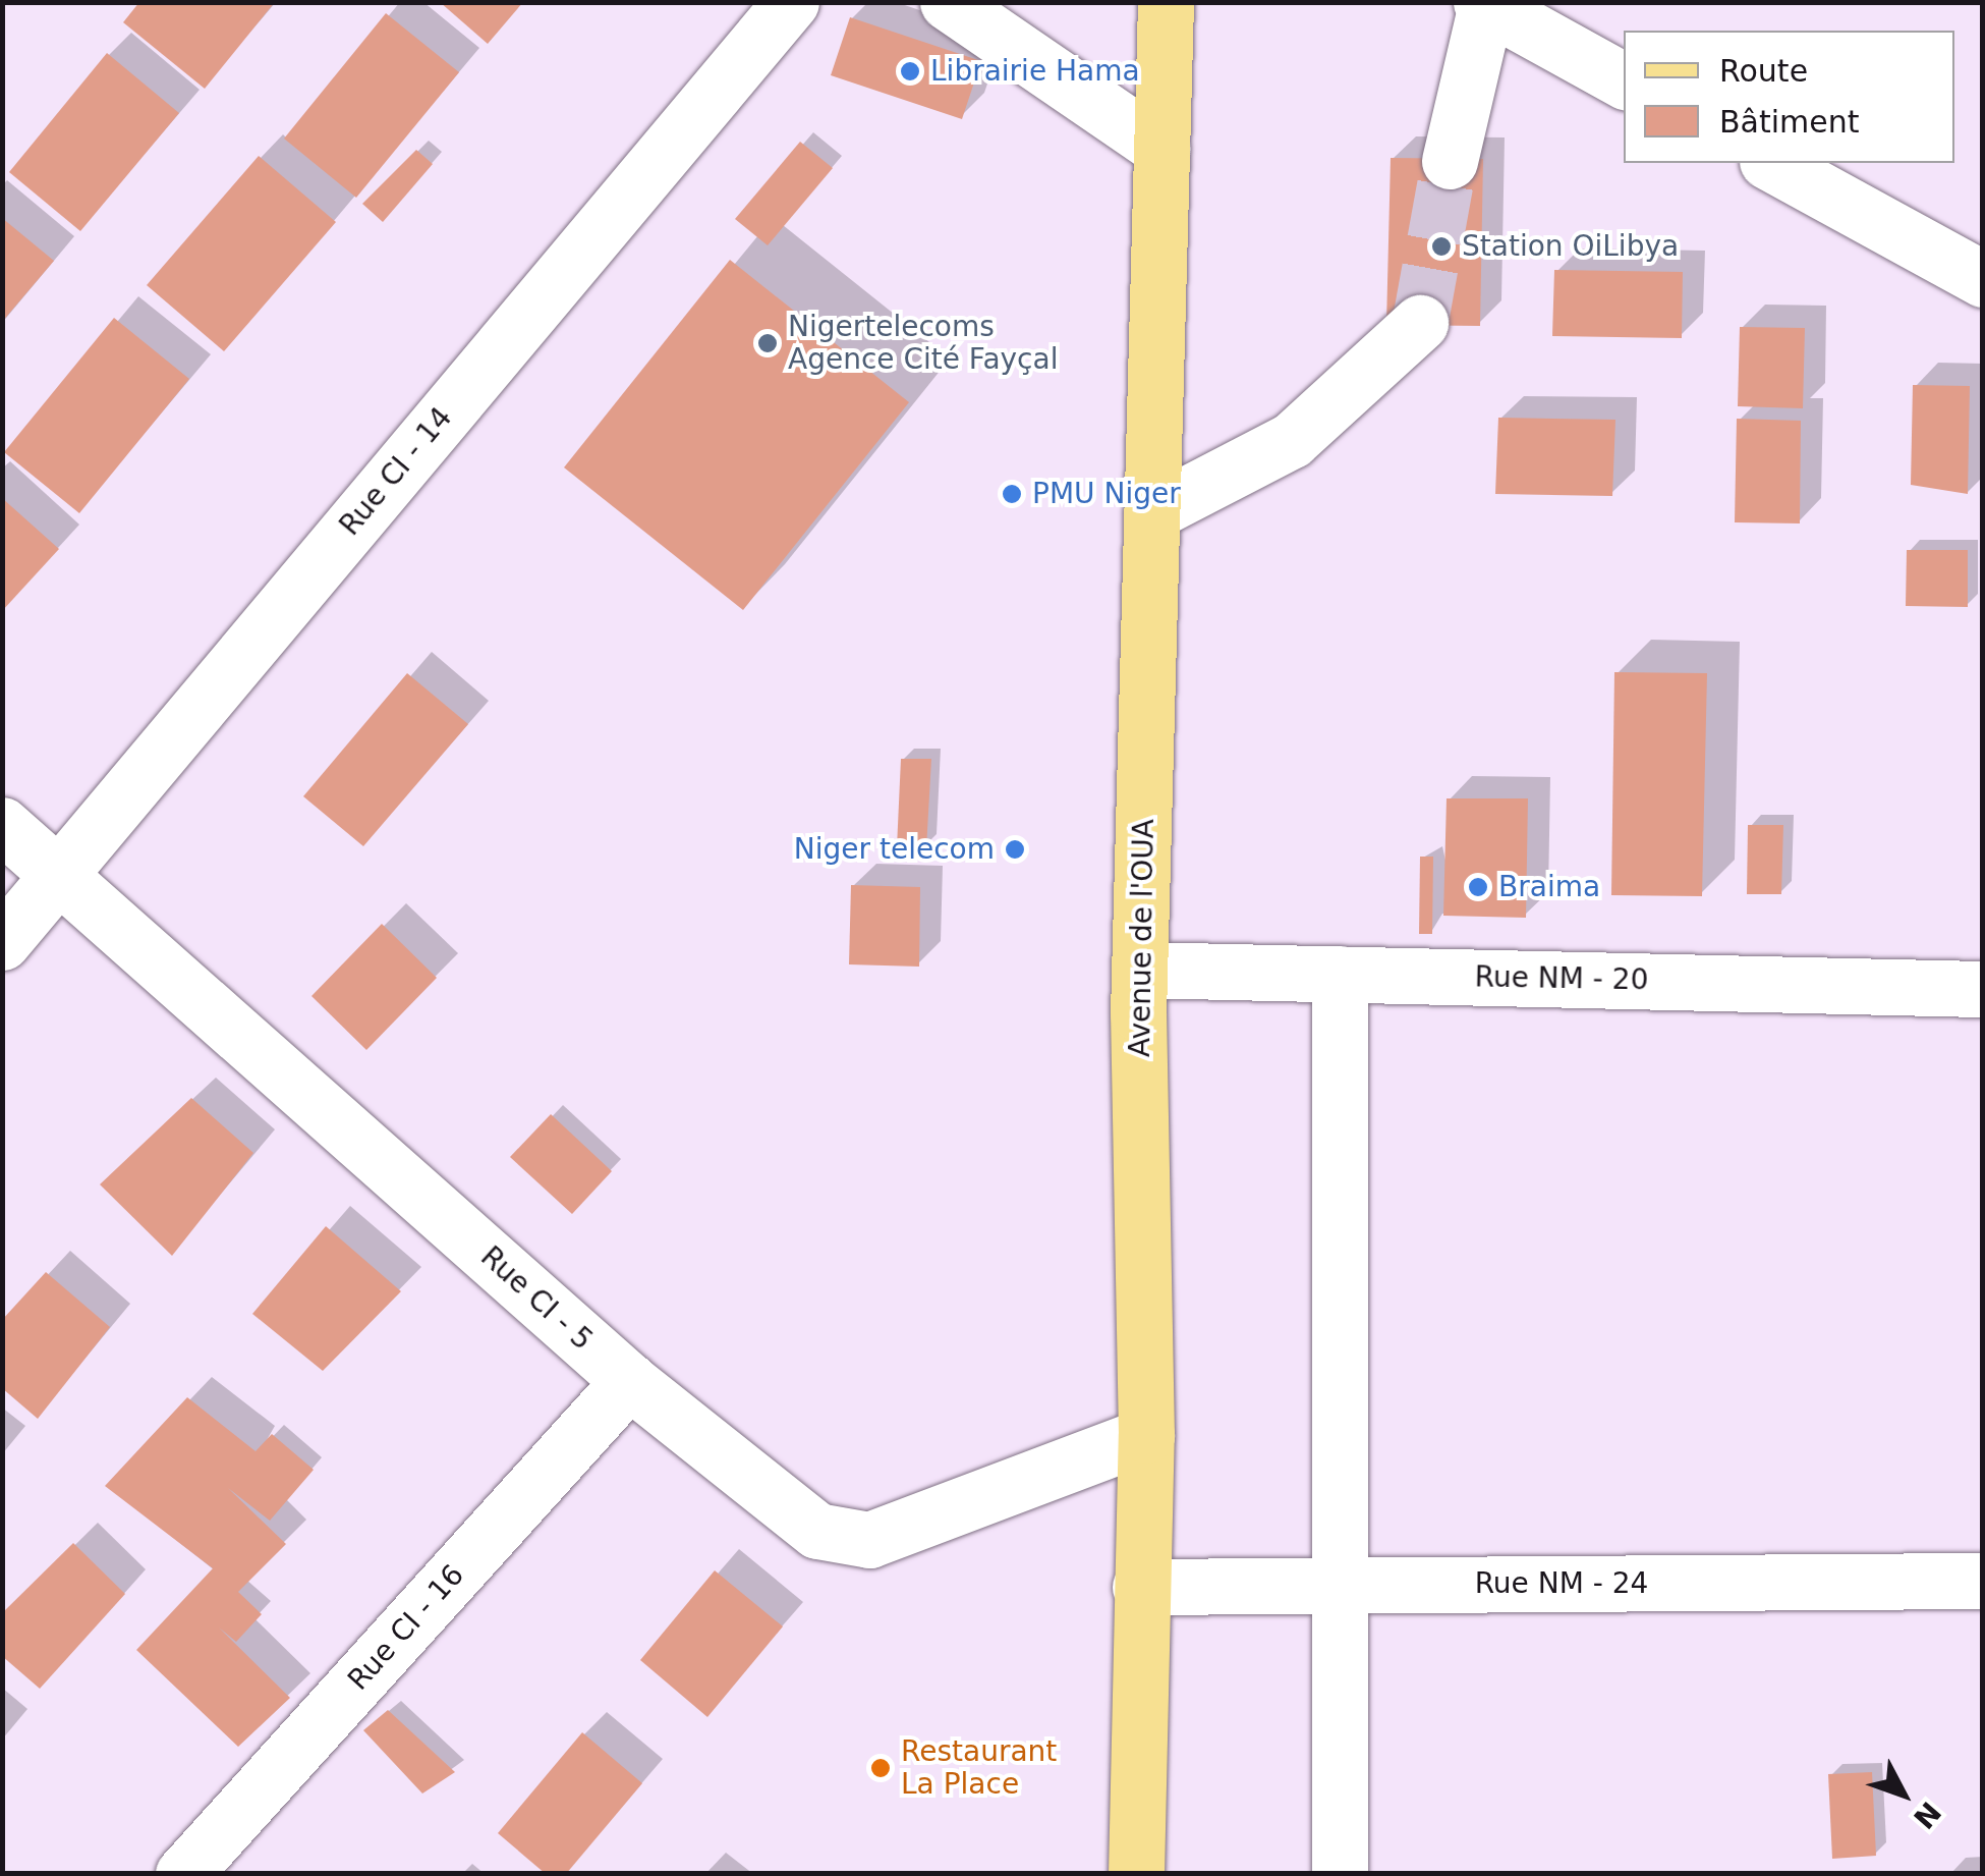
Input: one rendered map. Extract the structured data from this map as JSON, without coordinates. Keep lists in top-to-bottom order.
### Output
{
  "streets": {
    "main road": ["Avenue de l'OUA"],
    "street": [
      "Rue CI - 14",
      "Rue NM - 20",
      "Rue CI - 5",
      "Rue NM - 24",
      "Rue CI - 16"
    ]
  },
  "crossings": [
    ["Rue CI - 14", "Rue CI - 5"],
    ["Avenue de l'OUA", "Rue NM - 20"],
    ["Avenue de l'OUA", "Rue CI - 5"],
    ["Avenue de l'OUA", "Rue NM - 24"],
    ["Rue CI - 5", "Rue CI - 16"]
  ],
  "places": [
    "Librairie Hama",
    "Station OiLibya",
    "Nigertelecoms Agence Cité Fayçal",
    "PMU Niger",
    "Niger telecom",
    "Braima",
    "Restaurant La Place"
  ],
  "legend": ["Route", "Bâtiment"],
  "north": "bottom right"
}
